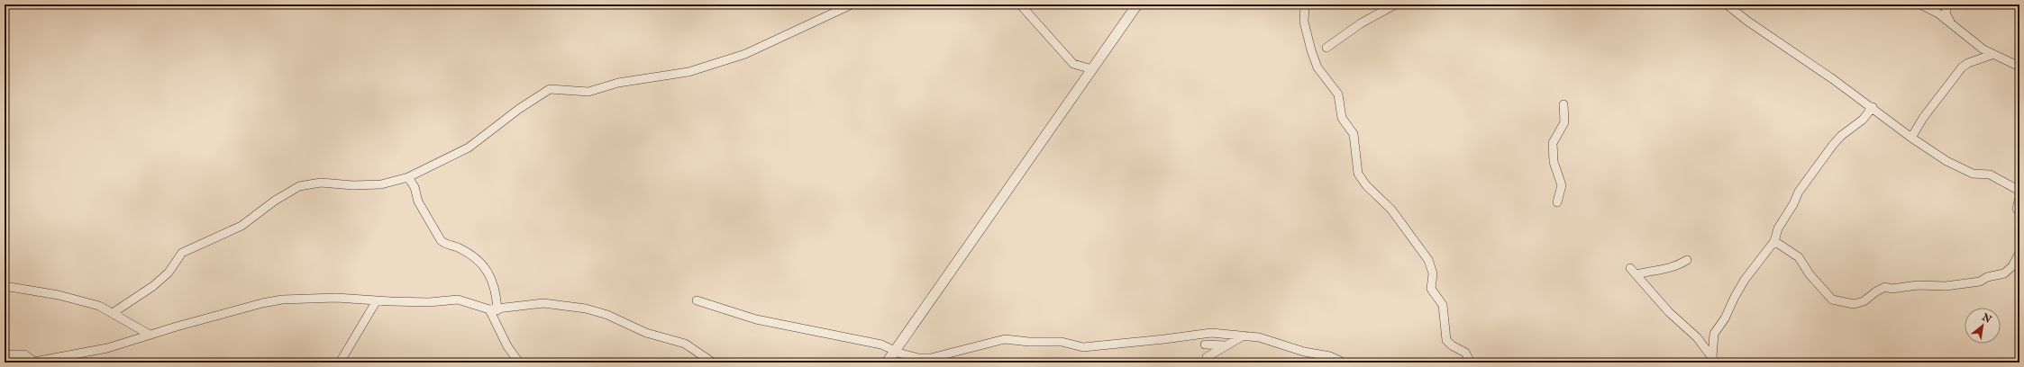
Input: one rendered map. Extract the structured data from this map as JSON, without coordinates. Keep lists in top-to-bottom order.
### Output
{
  "north": "top right"
}
